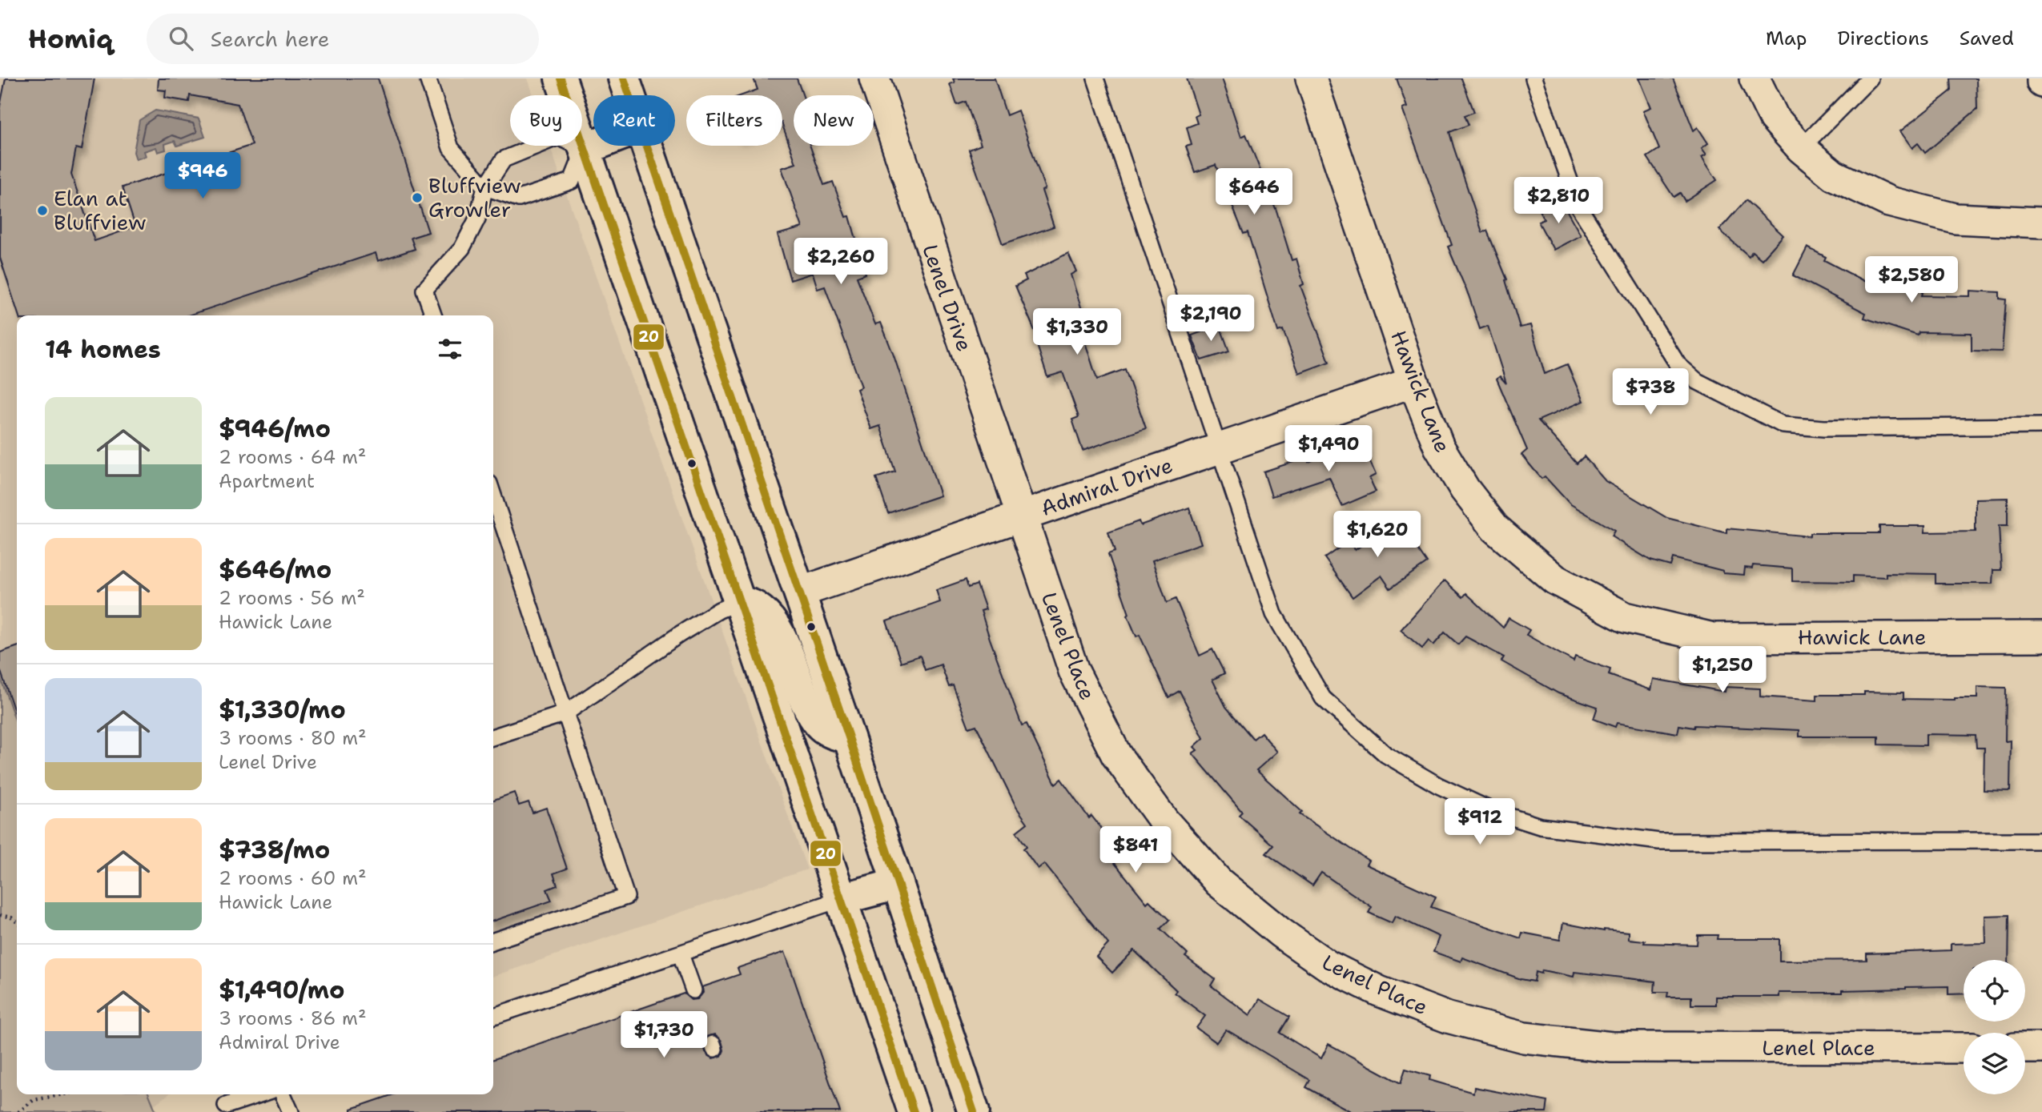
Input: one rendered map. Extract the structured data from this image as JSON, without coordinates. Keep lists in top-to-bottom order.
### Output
{
  "streets": {
    "street": [
      "Lenel Drive",
      "Hawick Lane",
      "Admiral Drive",
      "Lenel Place"
    ]
  },
  "crossings": [
    ["Lenel Drive", "Admiral Drive"],
    ["Lenel Drive", "Lenel Place"],
    ["Hawick Lane", "Admiral Drive"],
    ["Admiral Drive", "Lenel Place"]
  ],
  "places": ["Bluffview Growler", "Elan at Bluffview"],
  "lines": ["transit line 20"],
  "page": {
    "header": "Homiq",
    "search": "Search here",
    "nav": ["Map", "Directions", "Saved"],
    "chip": [
      "Buy",
      "Rent",
      "Filters",
      "New"
    ],
    "price": [
      "$946",
      "$646",
      "$2,810",
      "$2,260",
      "$2,580",
      "$2,190",
      "$1,330",
      "$738",
      "$1,490",
      "$1,620",
      "$1,250",
      "$912",
      "$841",
      "$1,730"
    ],
    "heading": "14 homes",
    "list": [
      {
        "name": "$946/mo",
        "note": "2 rooms · 64 m² · Apartment"
      },
      {
        "name": "$646/mo",
        "note": "2 rooms · 56 m² · Hawick Lane"
      },
      {
        "name": "$1,330/mo",
        "note": "3 rooms · 80 m² · Lenel Drive"
      },
      {
        "name": "$738/mo",
        "note": "2 rooms · 60 m² · Hawick Lane"
      },
      {
        "name": "$1,490/mo",
        "note": "3 rooms · 86 m² · Admiral Drive"
      }
    ]
  }
}
